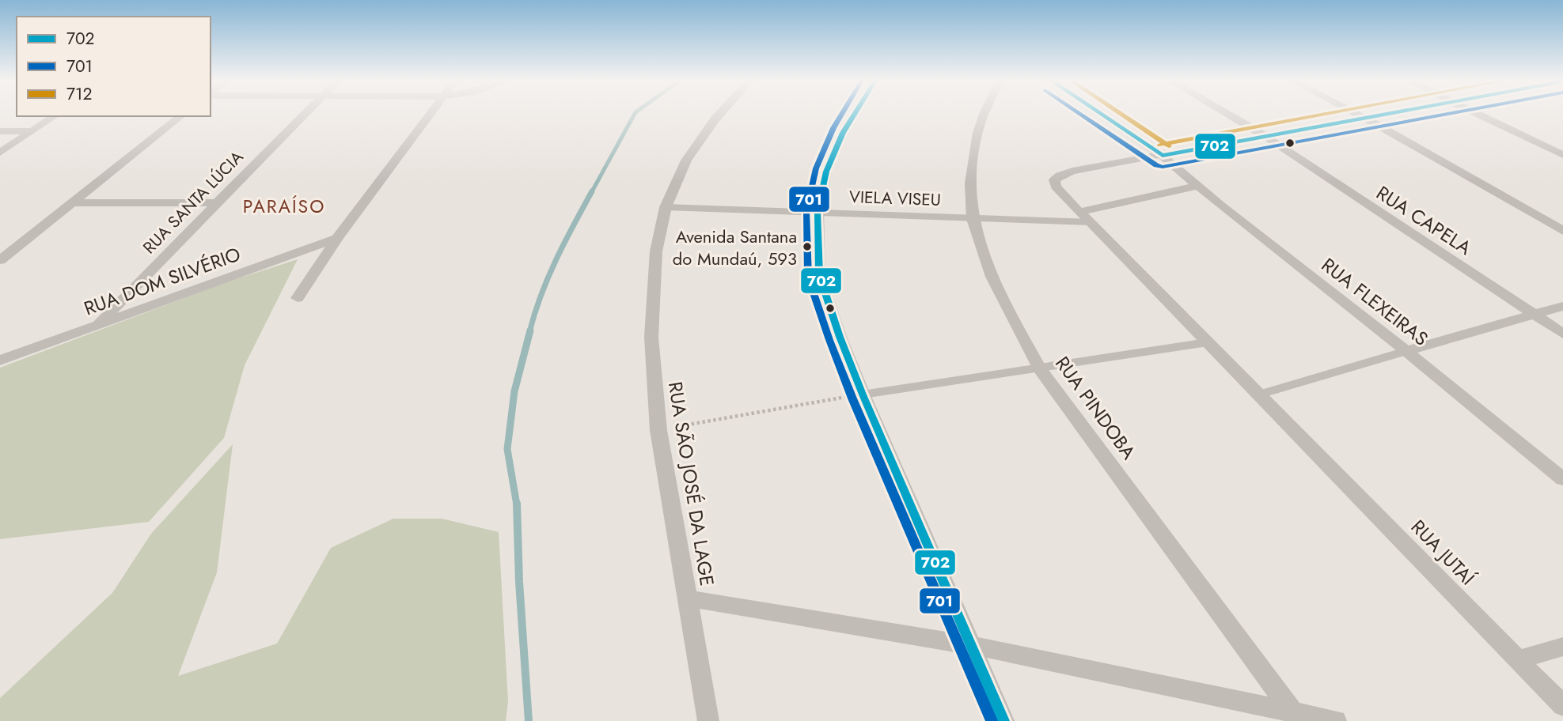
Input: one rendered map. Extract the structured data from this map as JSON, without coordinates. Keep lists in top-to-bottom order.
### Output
{
  "streets": {
    "street": [
      "VIELA VISEU",
      "RUA SANTA LÚCIA",
      "RUA CAPELA",
      "RUA DOM SILVÉRIO",
      "RUA FLEXEIRAS",
      "RUA PINDOBA",
      "RUA SÃO JOSÉ DA LAGE",
      "RUA JUTAÍ"
    ]
  },
  "crossings": [
    ["VIELA VISEU", "RUA FLEXEIRAS"],
    ["VIELA VISEU", "RUA PINDOBA"],
    ["VIELA VISEU", "RUA SÃO JOSÉ DA LAGE"],
    ["VIELA VISEU", "RUA JUTAÍ"],
    ["RUA SANTA LÚCIA", "RUA DOM SILVÉRIO"],
    ["RUA CAPELA", "RUA JUTAÍ"],
    ["RUA FLEXEIRAS", "RUA JUTAÍ"]
  ],
  "districts": ["PARAÍSO"],
  "places": ["Avenida Santana do Mundaú, 593"],
  "lines": ["transit line 702", "transit line 701", "transit line 712"],
  "legend": ["702", "701", "712"]
}
